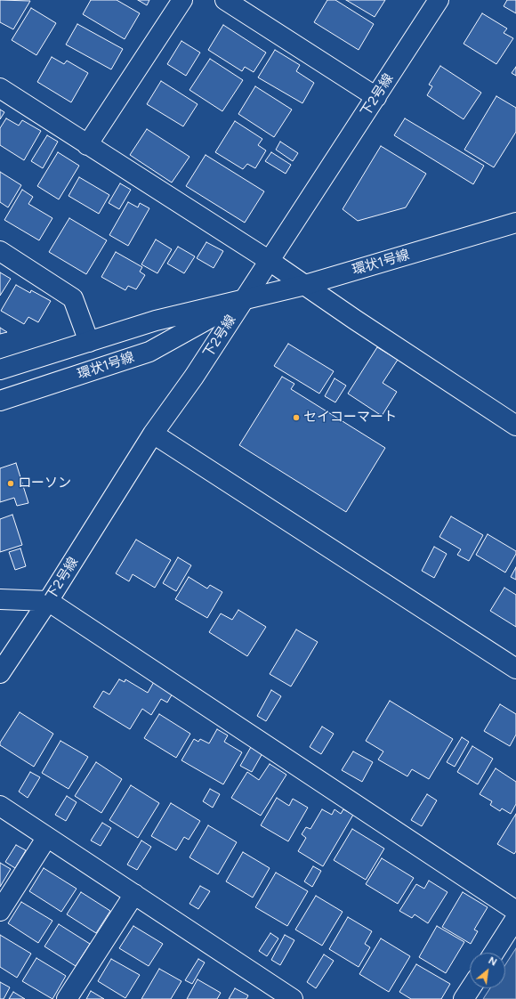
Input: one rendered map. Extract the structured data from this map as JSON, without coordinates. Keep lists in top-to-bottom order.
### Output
{
  "streets": {
    "street": ["下2号線", "環状1号線"]
  },
  "crossings": [
    ["下2号線", "環状1号線"]
  ],
  "places": ["セイコーマート", "ローソン"],
  "north": "top right"
}
